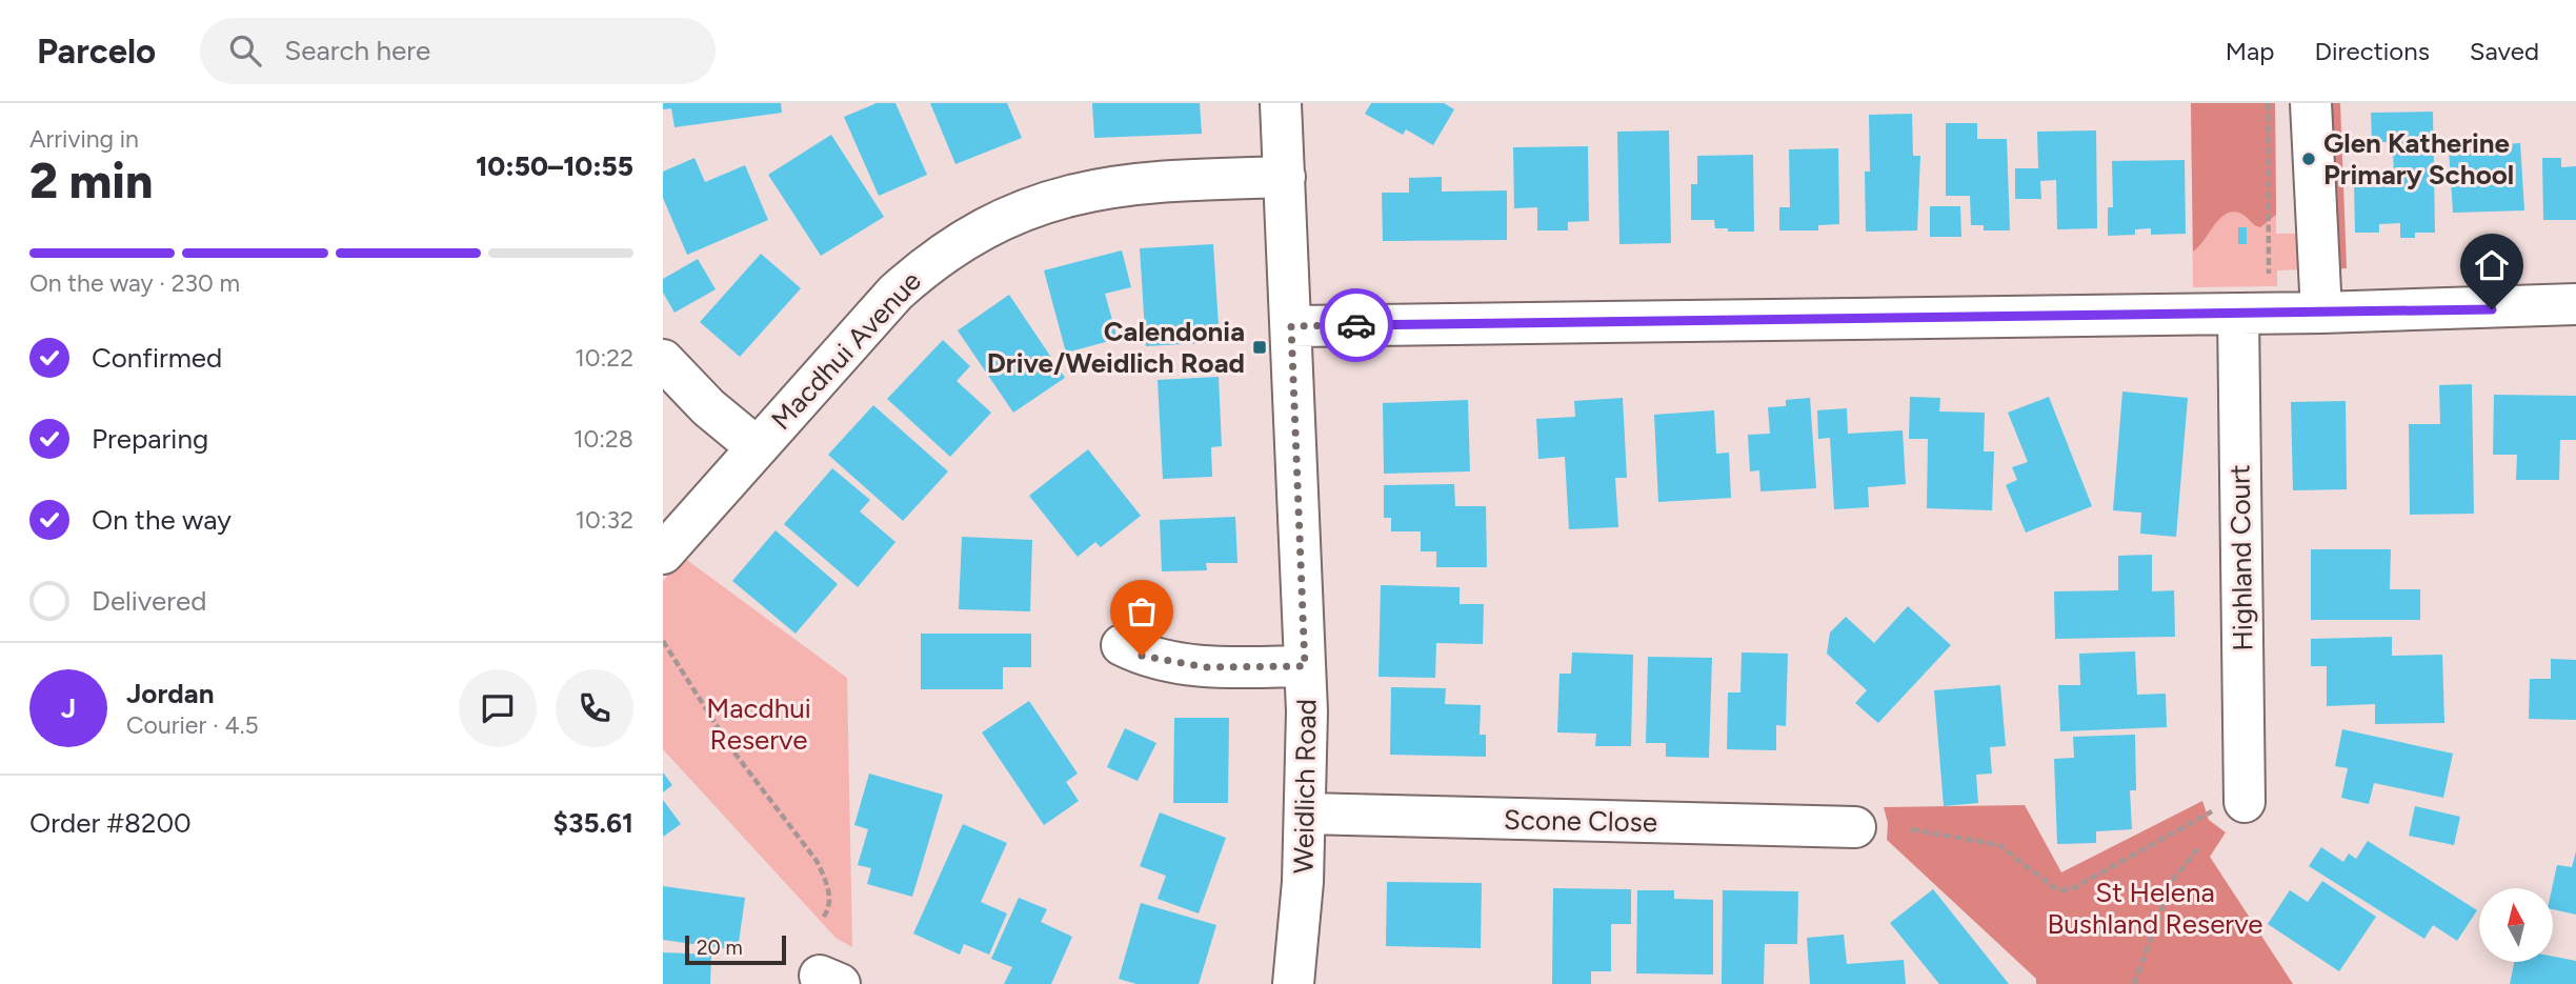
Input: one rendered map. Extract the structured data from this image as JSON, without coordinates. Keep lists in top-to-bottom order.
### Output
{
  "streets": {
    "street": [
      "Macdhui Avenue",
      "Highland Court",
      "Weidlich Road",
      "Scone Close"
    ]
  },
  "crossings": [
    ["Macdhui Avenue", "Weidlich Road"],
    ["Weidlich Road", "Scone Close"]
  ],
  "parks": ["Macdhui Reserve", "St Helena Bushland Reserve"],
  "places": {
    "other": ["Glen Katherine Primary School"],
    "transit": ["Calendonia Drive/Weidlich Road"]
  },
  "scale_bar": "20 m",
  "north": "top",
  "page": {
    "header": "Parcelo",
    "search": "Search here",
    "nav": ["Map", "Directions", "Saved"],
    "heading": ["2 min", "Arriving in", "10:50–10:55"],
    "panel": [
      "Jordan",
      "Courier · 4.5",
      "Order #8200",
      "$35.61"
    ],
    "bar": "On the way · 230 m",
    "list": [
      ["Confirmed", "10:22"],
      ["Preparing", "10:28"],
      ["On the way", "10:32"],
      "Delivered"
    ],
    "round": "J",
    "scale": "20 m"
  }
}
